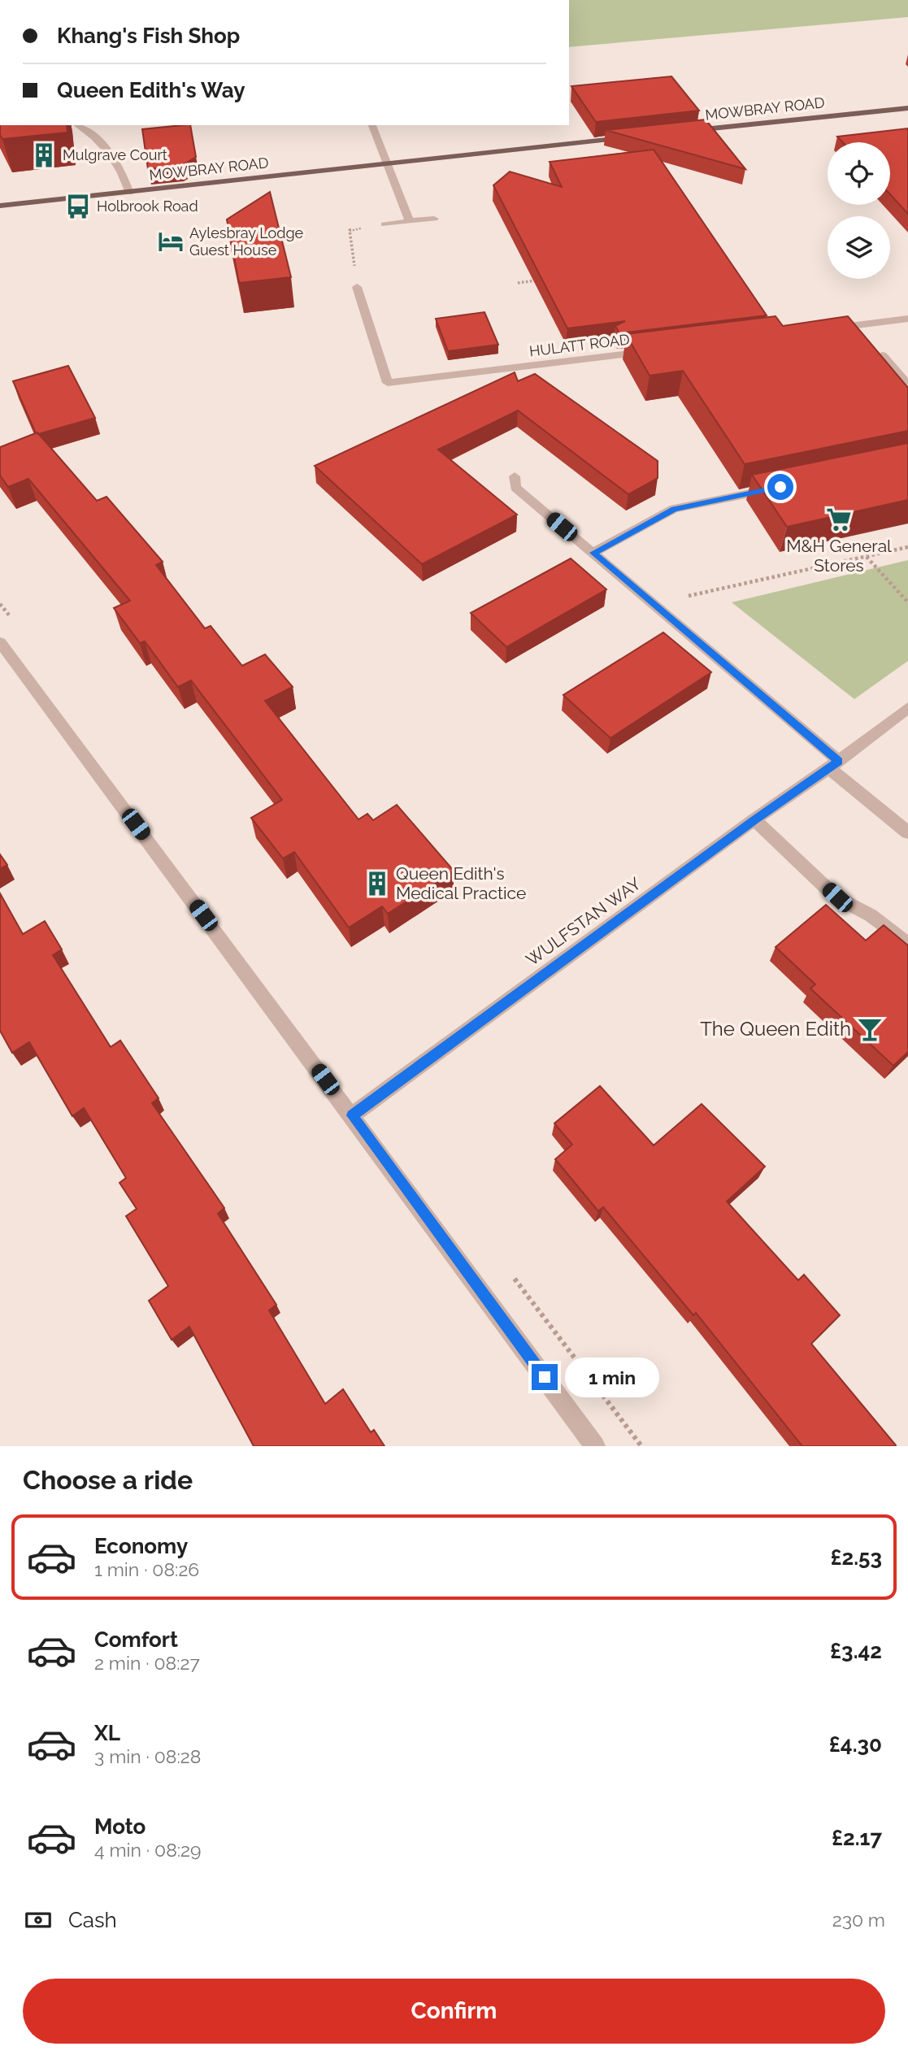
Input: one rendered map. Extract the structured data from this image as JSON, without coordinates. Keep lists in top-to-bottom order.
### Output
{
  "streets": {
    "main road": ["MOWBRAY ROAD"],
    "street": ["HULATT ROAD", "WULFSTAN WAY"]
  },
  "places": {
    "building": ["Mulgrave Court", "Queen Edith's Medical Practice"],
    "bus stop": ["Holbrook Road"],
    "hotel": ["Aylesbray Lodge Guest House"],
    "supermarket": ["M&H General Stores"],
    "bar": ["The Queen Edith"]
  },
  "page": {
    "banner": ["Khang's Fish Shop", "Queen Edith's Way"],
    "bubble": "1 min",
    "heading": "Choose a ride",
    "list": [
      {
        "name": "Economy",
        "note": "1 min · 08:26",
        "value": "£2.53"
      },
      {
        "name": "Comfort",
        "note": "2 min · 08:27",
        "value": "£3.42"
      },
      {
        "name": "XL",
        "note": "3 min · 08:28",
        "value": "£4.30"
      },
      {
        "name": "Moto",
        "note": "4 min · 08:29",
        "value": "£2.17"
      }
    ],
    "pay": ["Cash", "230 m"],
    "buttons": "Confirm"
  }
}
